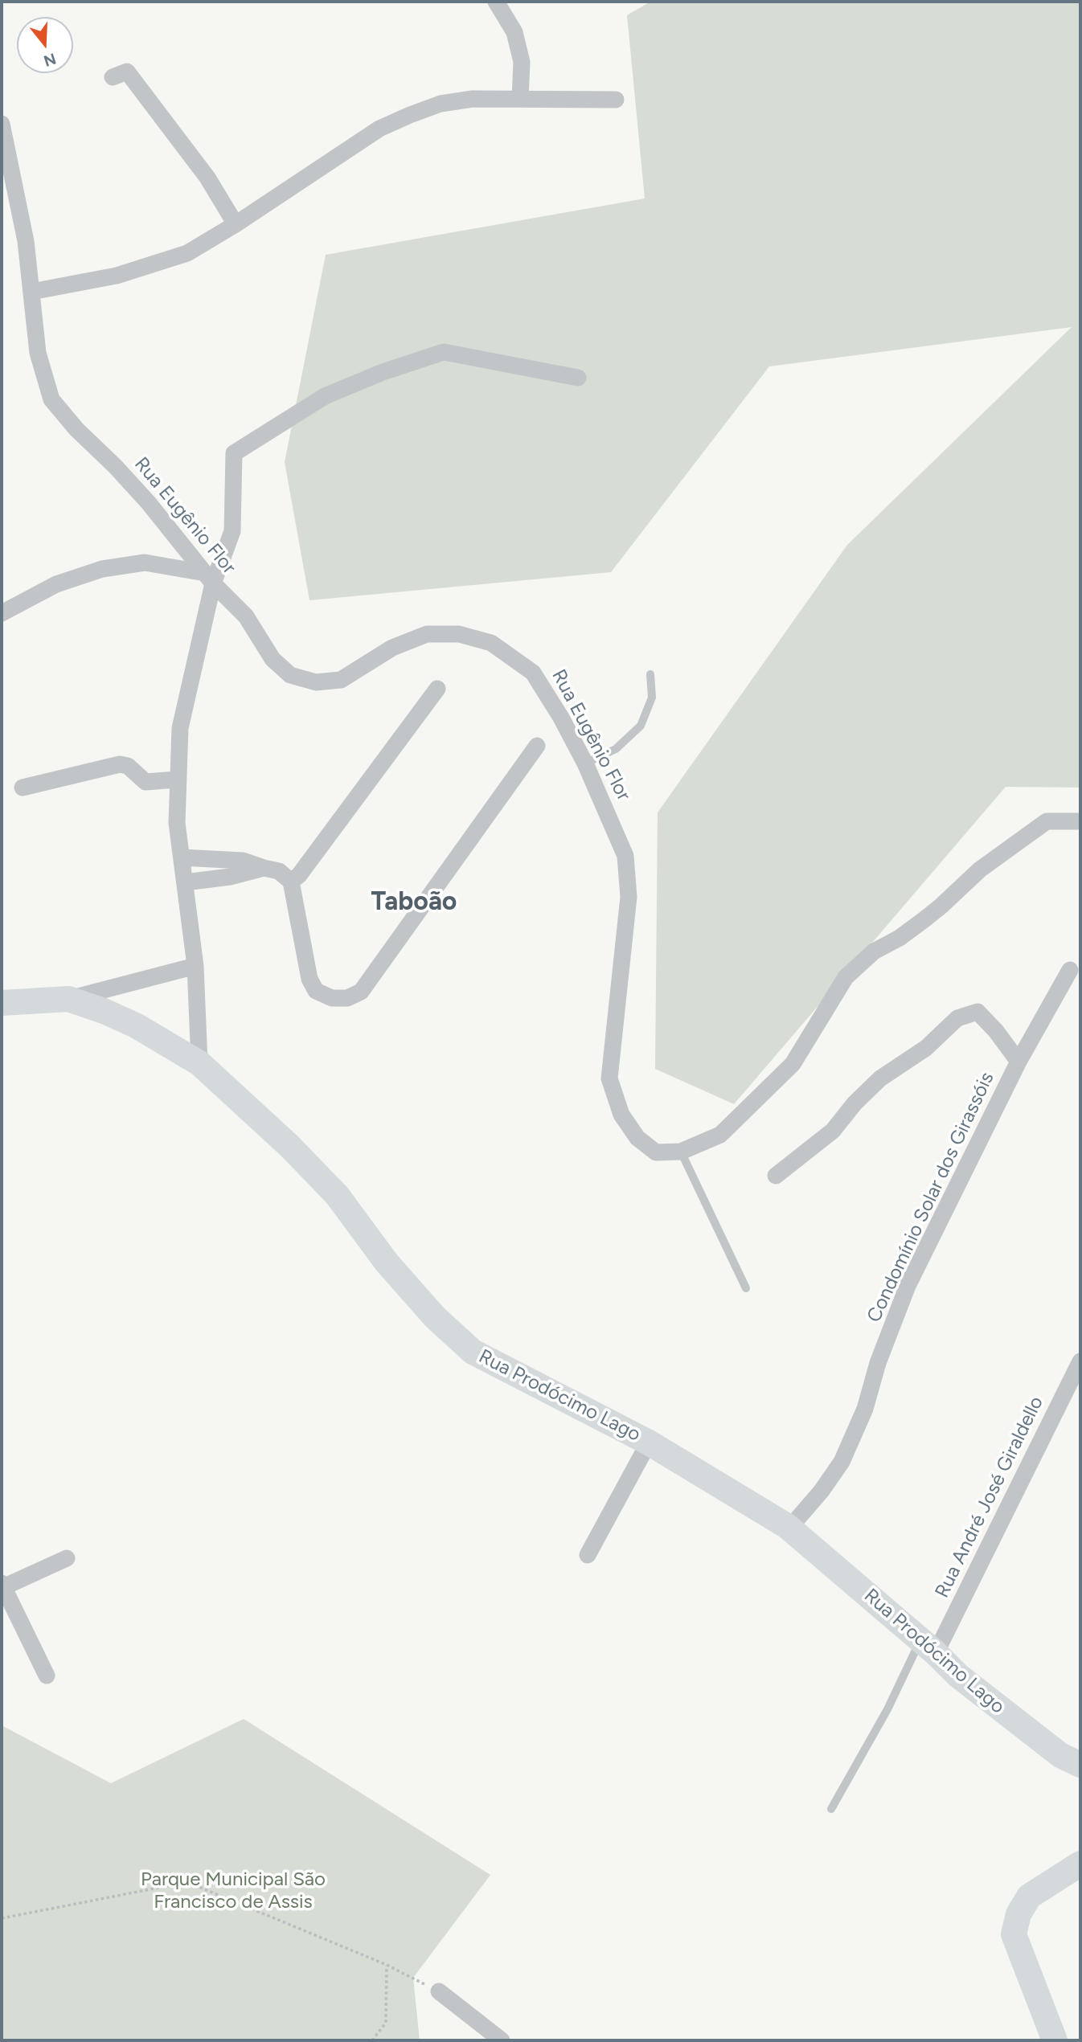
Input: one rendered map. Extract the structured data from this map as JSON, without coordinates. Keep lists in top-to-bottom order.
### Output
{
  "streets": {
    "main road": ["Rua Prodócimo Lago"],
    "street": ["Rua Eugênio Flor", "Condomínio Solar dos Girassóis", "Rua André José Giraldello"]
  },
  "crossings": [
    ["Condomínio Solar dos Girassóis", "Rua Prodócimo Lago"],
    ["Rua Prodócimo Lago", "Rua André José Giraldello"]
  ],
  "districts": ["Taboão"],
  "parks": ["Parque Municipal São Francisco de Assis"],
  "north": "bottom"
}
